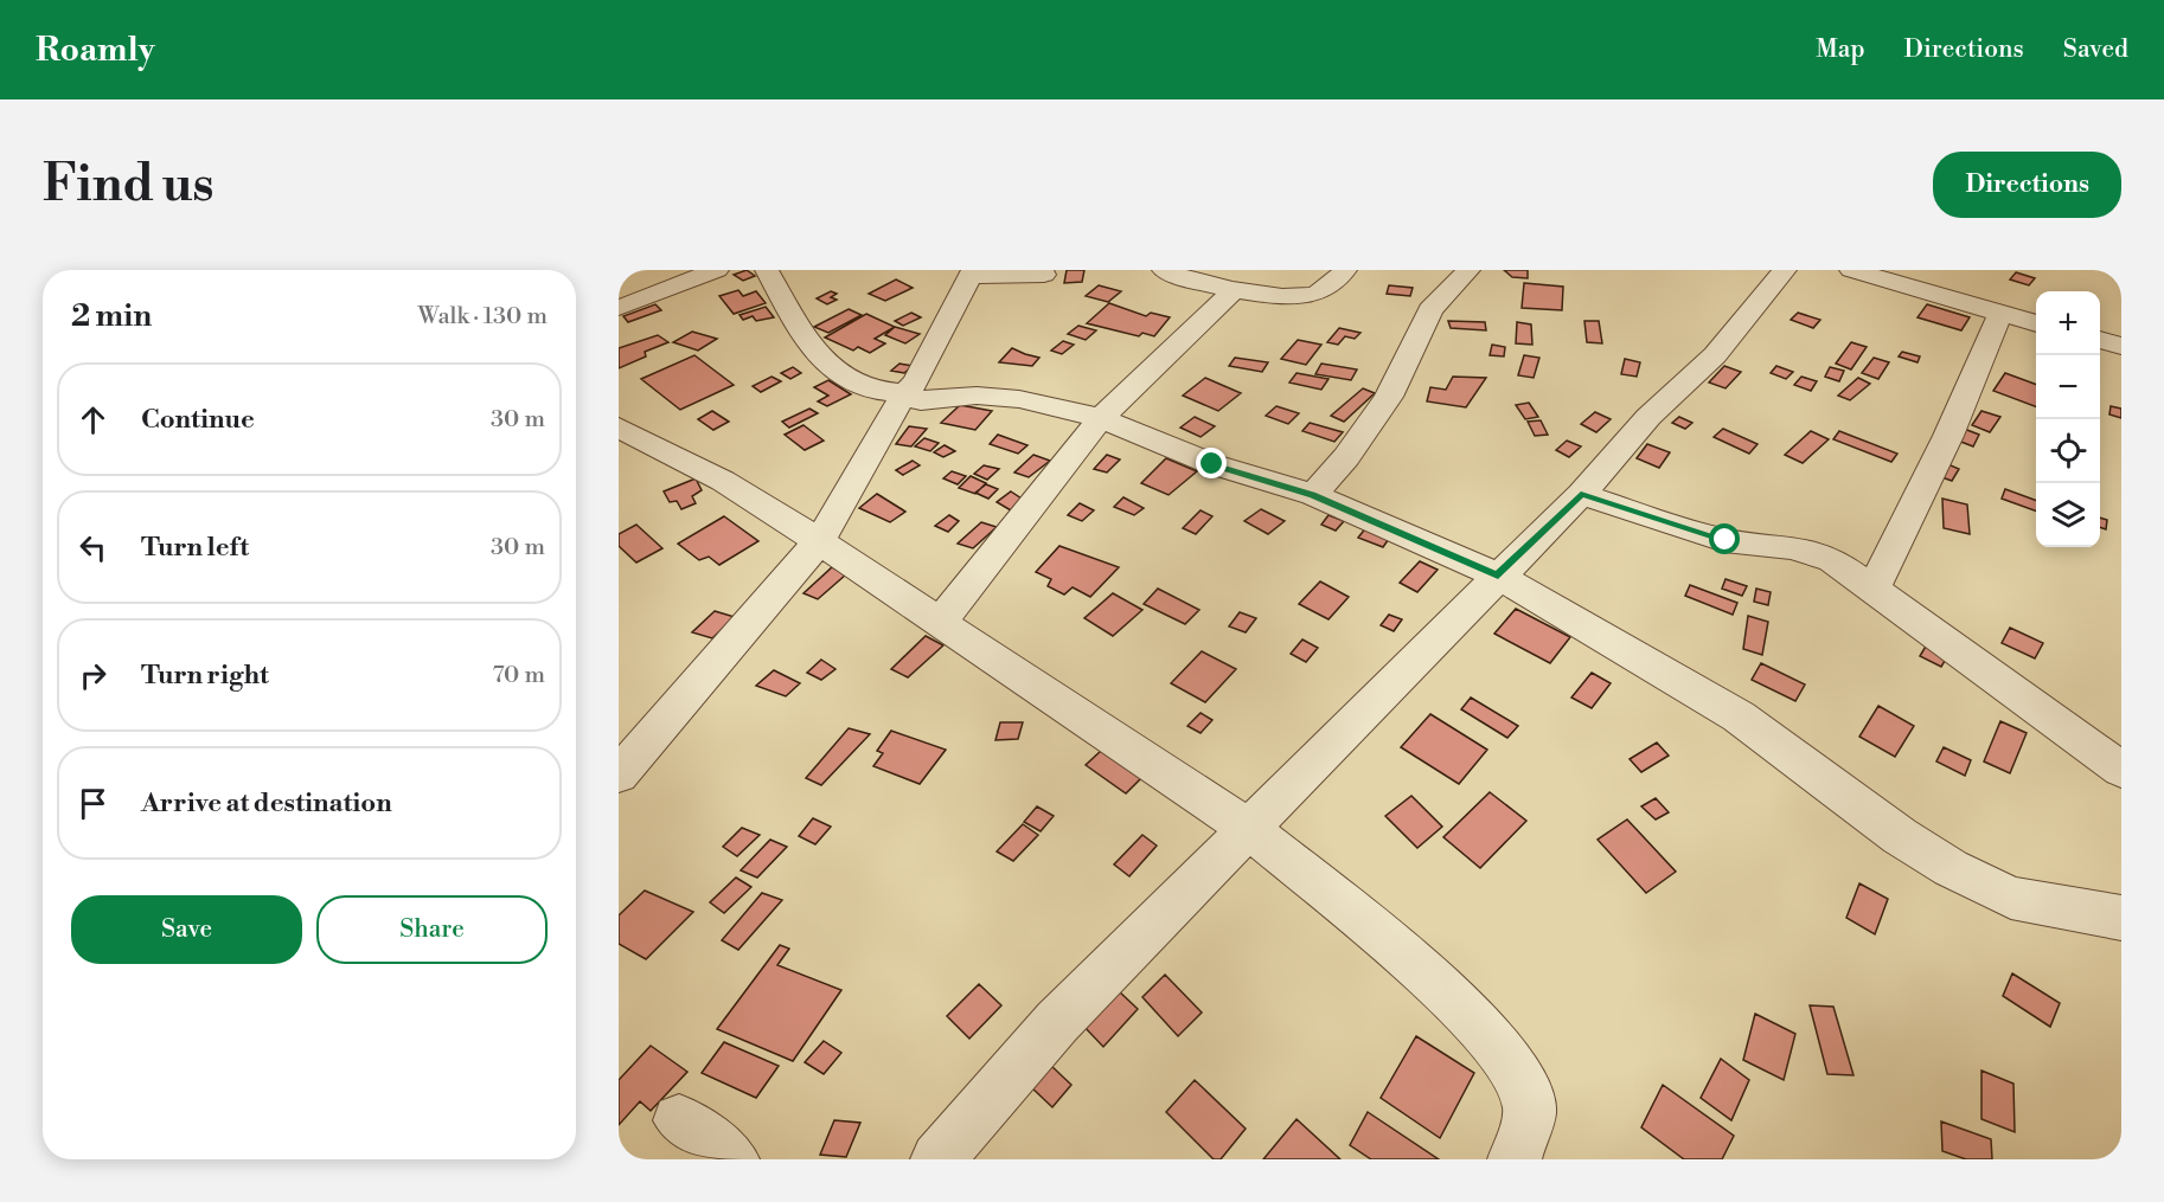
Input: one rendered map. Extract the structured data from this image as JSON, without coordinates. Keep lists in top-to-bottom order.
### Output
{
  "page": {
    "header": "Roamly",
    "nav": ["Map", "Directions", "Saved"],
    "buttons": [
      "Directions",
      ["Save", "Share"]
    ],
    "title": "Find us",
    "heading": ["2 min", "Walk · 130 m"],
    "map_buttons": ["+", "−"],
    "list": [
      ["Continue", "30 m"],
      ["Turn left", "30 m"],
      ["Turn right", "70 m"],
      "Arrive at destination"
    ]
  }
}
